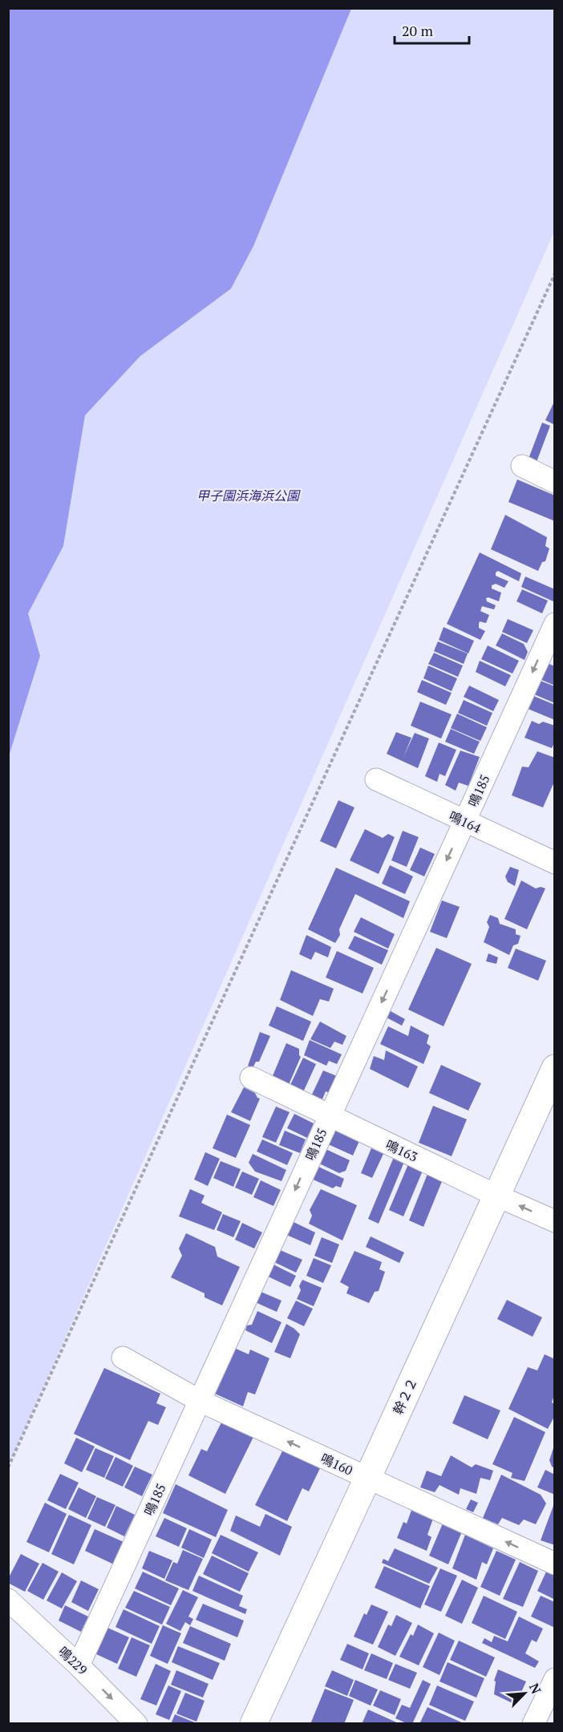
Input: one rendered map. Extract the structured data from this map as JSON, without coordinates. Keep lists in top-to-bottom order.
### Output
{
  "streets": {
    "street": [
      "鳴185",
      "鳴164",
      "鳴163",
      "幹２２",
      "鳴160",
      "鳴229"
    ]
  },
  "crossings": [
    ["鳴185", "鳴164"],
    ["鳴185", "鳴163"],
    ["鳴185", "鳴160"],
    ["鳴185", "鳴229"],
    ["鳴163", "幹２２"],
    ["幹２２", "鳴160"]
  ],
  "one_way": ["鳴185", "鳴160", "鳴229"],
  "parks": ["甲子園浜海浜公園"],
  "scale_bar": "20 m",
  "north": "top right"
}
